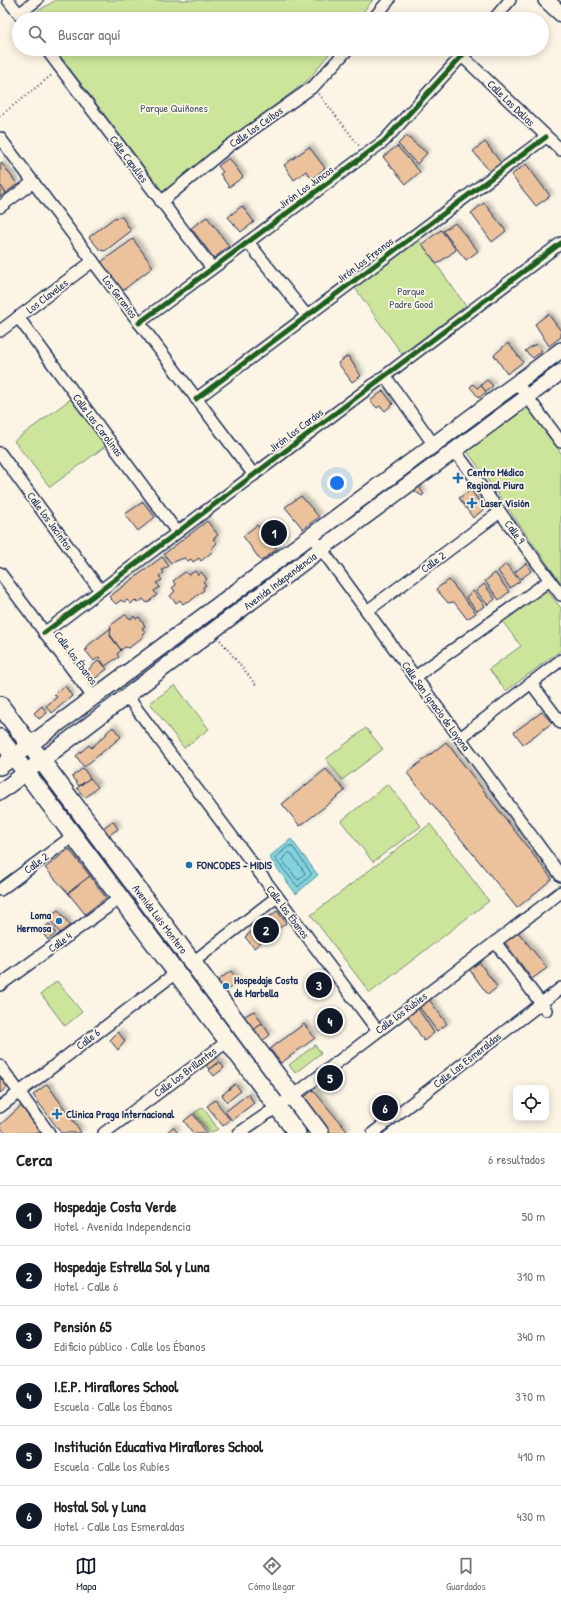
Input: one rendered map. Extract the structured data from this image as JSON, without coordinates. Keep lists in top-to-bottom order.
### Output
{
  "streets": {
    "main road": ["Avenida Independencia", "Avenida Luis Montero"],
    "street": [
      "Calle Las Dalias",
      "Calle los Ceibos",
      "Calle Capulíes",
      "Jirón Los Juncos",
      "Jirón los Fresnos",
      "Los Claveles",
      "Los Geranios",
      "Calle Las Carolinas",
      "Jirón los Cardos",
      "Calle los Jacintos",
      "Calle 9",
      "Calle 2",
      "Calle los Ébanos",
      "Calle San Ignacio de Loyona",
      "Calle 4",
      "Calle los Rubíes",
      "Calle 6",
      "Calle Las Esmeraldas",
      "Calle los Brillantes"
    ]
  },
  "crossings": [
    ["Calle Las Dalias", "Jirón los Fresnos"],
    ["Calle los Ceibos", "Calle Capulíes"],
    ["Calle Capulíes", "Jirón Los Juncos"],
    ["Jirón Los Juncos", "Los Geranios"],
    ["Jirón los Fresnos", "Los Geranios"],
    ["Los Claveles", "Los Geranios"],
    ["Los Claveles", "Calle Las Carolinas"],
    ["Los Geranios", "Jirón los Cardos"],
    ["Calle Las Carolinas", "Jirón los Cardos"],
    ["Jirón los Cardos", "Calle los Jacintos"],
    ["Jirón los Cardos", "Calle los Ébanos"],
    ["Calle 9", "Calle 2"],
    ["Calle 9", "Avenida Independencia"],
    ["Calle 2", "Calle San Ignacio de Loyona"],
    ["Calle 2", "Avenida Luis Montero"],
    ["Avenida Independencia", "Calle los Ébanos"],
    ["Avenida Independencia", "Calle San Ignacio de Loyona"],
    ["Avenida Independencia", "Avenida Luis Montero"],
    ["Calle los Ébanos", "Calle los Rubíes"],
    ["Avenida Luis Montero", "Calle 4"],
    ["Avenida Luis Montero", "Calle los Rubíes"],
    ["Avenida Luis Montero", "Calle 6"],
    ["Avenida Luis Montero", "Calle los Brillantes"]
  ],
  "parks": ["Parque Quiñones", "Parque Padre Good"],
  "places": {
    "health": ["Centro Médico Regional Piura", "Laser Visión", "Clinica Praga Internacional"],
    "other": ["FONCODES - MIDIS", "Loma Hermosa", "Hospedaje Costa de Marbella"]
  },
  "page": {
    "search": "Buscar aquí",
    "pins": [
      "1",
      "2",
      "3",
      "4",
      "5",
      "6"
    ],
    "heading": ["Cerca", "6 resultados"],
    "list": [
      {
        "mark": "1",
        "name": "Hospedaje Costa Verde",
        "note": "Hotel · Avenida Independencia",
        "value": "50 m"
      },
      {
        "mark": "2",
        "name": "Hospedaje Estrella Sol y Luna",
        "note": "Hotel · Calle 6",
        "value": "310 m"
      },
      {
        "mark": "3",
        "name": "Pensión 65",
        "note": "Edificio público · Calle los Ébanos",
        "value": "340 m"
      },
      {
        "mark": "4",
        "name": "I.E.P. Miraflores School",
        "note": "Escuela · Calle los Ébanos",
        "value": "370 m"
      },
      {
        "mark": "5",
        "name": "Institución Educativa Miraflores School",
        "note": "Escuela · Calle los Rubíes",
        "value": "410 m"
      },
      {
        "mark": "6",
        "name": "Hostal Sol y Luna",
        "note": "Hotel · Calle Las Esmeraldas",
        "value": "430 m"
      }
    ],
    "nav": ["Mapa", "Cómo llegar", "Guardados"]
  }
}
